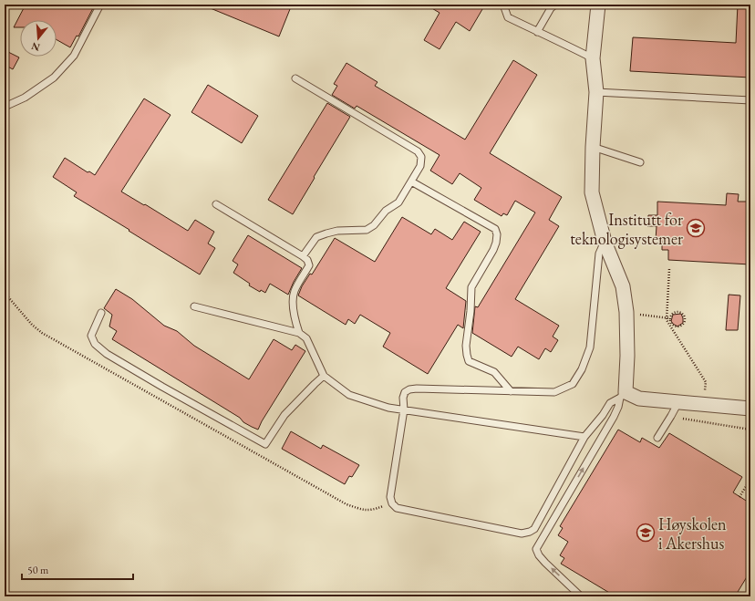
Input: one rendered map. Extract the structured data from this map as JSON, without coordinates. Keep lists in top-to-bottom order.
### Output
{
  "places": {
    "school or university": ["Institutt for teknologisystemer", "Høyskolen i Akershus"]
  },
  "scale_bar": "50 m",
  "north": "bottom"
}
